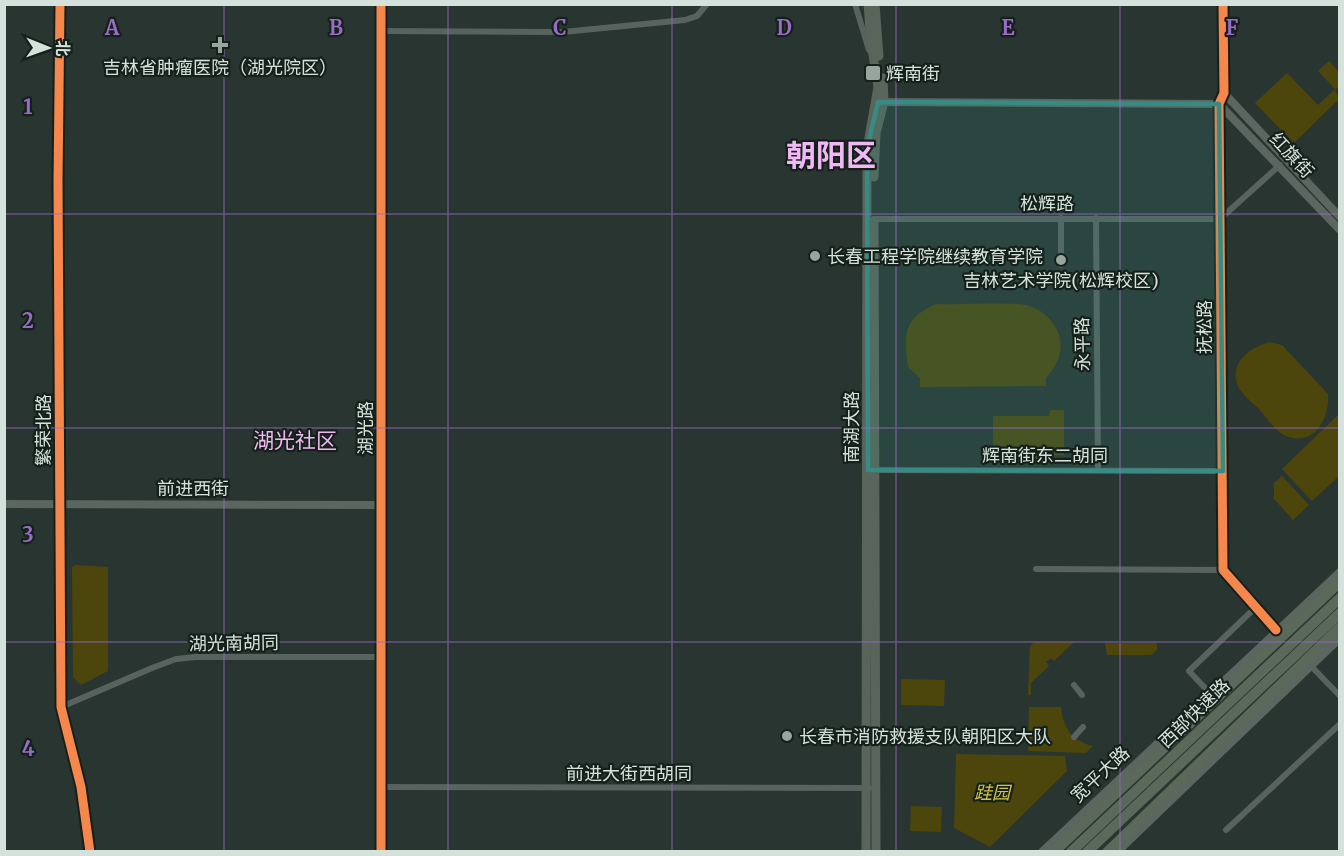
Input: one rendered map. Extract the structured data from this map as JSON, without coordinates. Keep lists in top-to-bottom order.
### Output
{
  "streets": {
    "highway": ["西部快速路"],
    "main road": ["南湖大路"],
    "street": [
      "红旗街",
      "松辉路",
      "抚松路",
      "永平路",
      "湖光路",
      "繁荣北路",
      "辉南街东二胡同",
      "前进西街",
      "湖光南胡同",
      "前进大街西胡同",
      "宽平大路"
    ]
  },
  "crossings": [
    ["红旗街", "抚松路"],
    ["松辉路", "抚松路"],
    ["松辉路", "永平路"],
    ["松辉路", "南湖大路"],
    ["抚松路", "辉南街东二胡同"],
    ["永平路", "辉南街东二胡同"],
    ["南湖大路", "辉南街东二胡同"],
    ["南湖大路", "前进大街西胡同"],
    ["湖光路", "前进西街"],
    ["湖光路", "湖光南胡同"],
    ["湖光路", "前进大街西胡同"],
    ["繁荣北路", "前进西街"],
    ["繁荣北路", "湖光南胡同"]
  ],
  "districts": ["朝阳区", "湖光社区"],
  "parks": ["跬园"],
  "places": {
    "health": ["吉林省肿瘤医院（湖光院区）"],
    "transit": ["辉南街"],
    "other": ["长春工程学院继续教育学院", "吉林艺术学院(松辉校区)", "长春市消防救援支队朝阳区大队"]
  },
  "north": "right",
  "grid": {
    "columns": [
      "A",
      "B",
      "C",
      "D",
      "E",
      "F"
    ],
    "rows": [
      "1",
      "2",
      "3",
      "4"
    ]
  }
}
